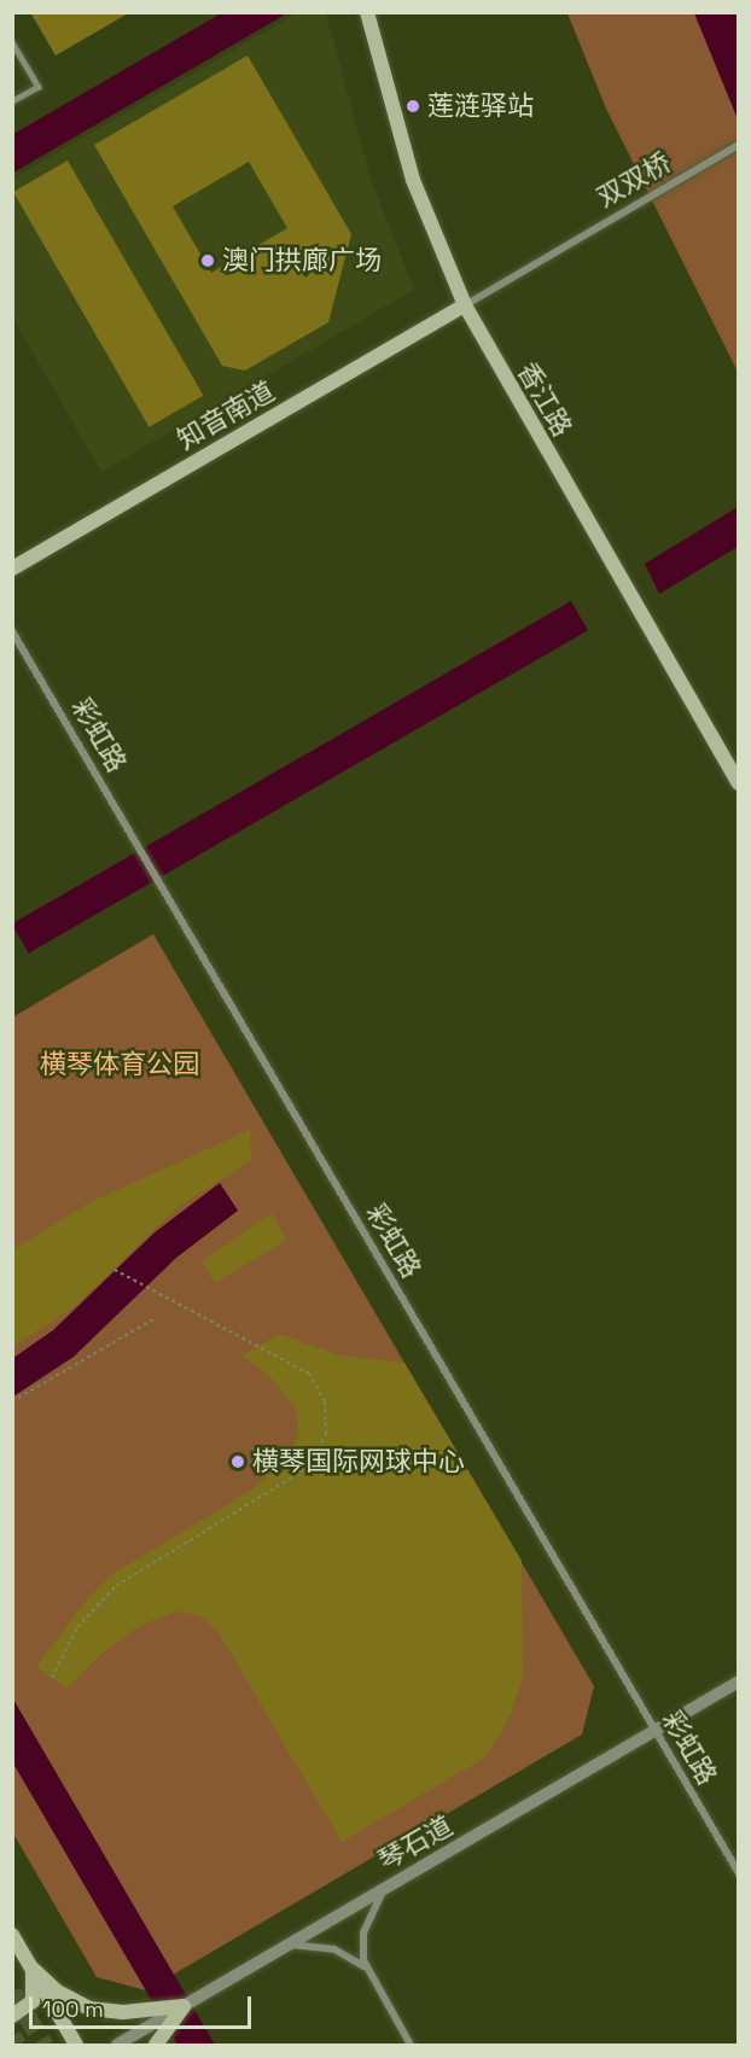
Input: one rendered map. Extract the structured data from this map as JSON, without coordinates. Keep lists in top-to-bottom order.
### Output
{
  "streets": {
    "main road": ["香江路", "知音南道"],
    "street": ["双双桥", "彩虹路", "琴石道"]
  },
  "crossings": [
    ["双双桥", "香江路"],
    ["双双桥", "知音南道"],
    ["香江路", "知音南道"],
    ["彩虹路", "琴石道"]
  ],
  "parks": ["横琴体育公园"],
  "places": ["莲涟驿站", "澳门拱廊广场", "横琴国际网球中心"],
  "scale_bar": "100 m"
}
